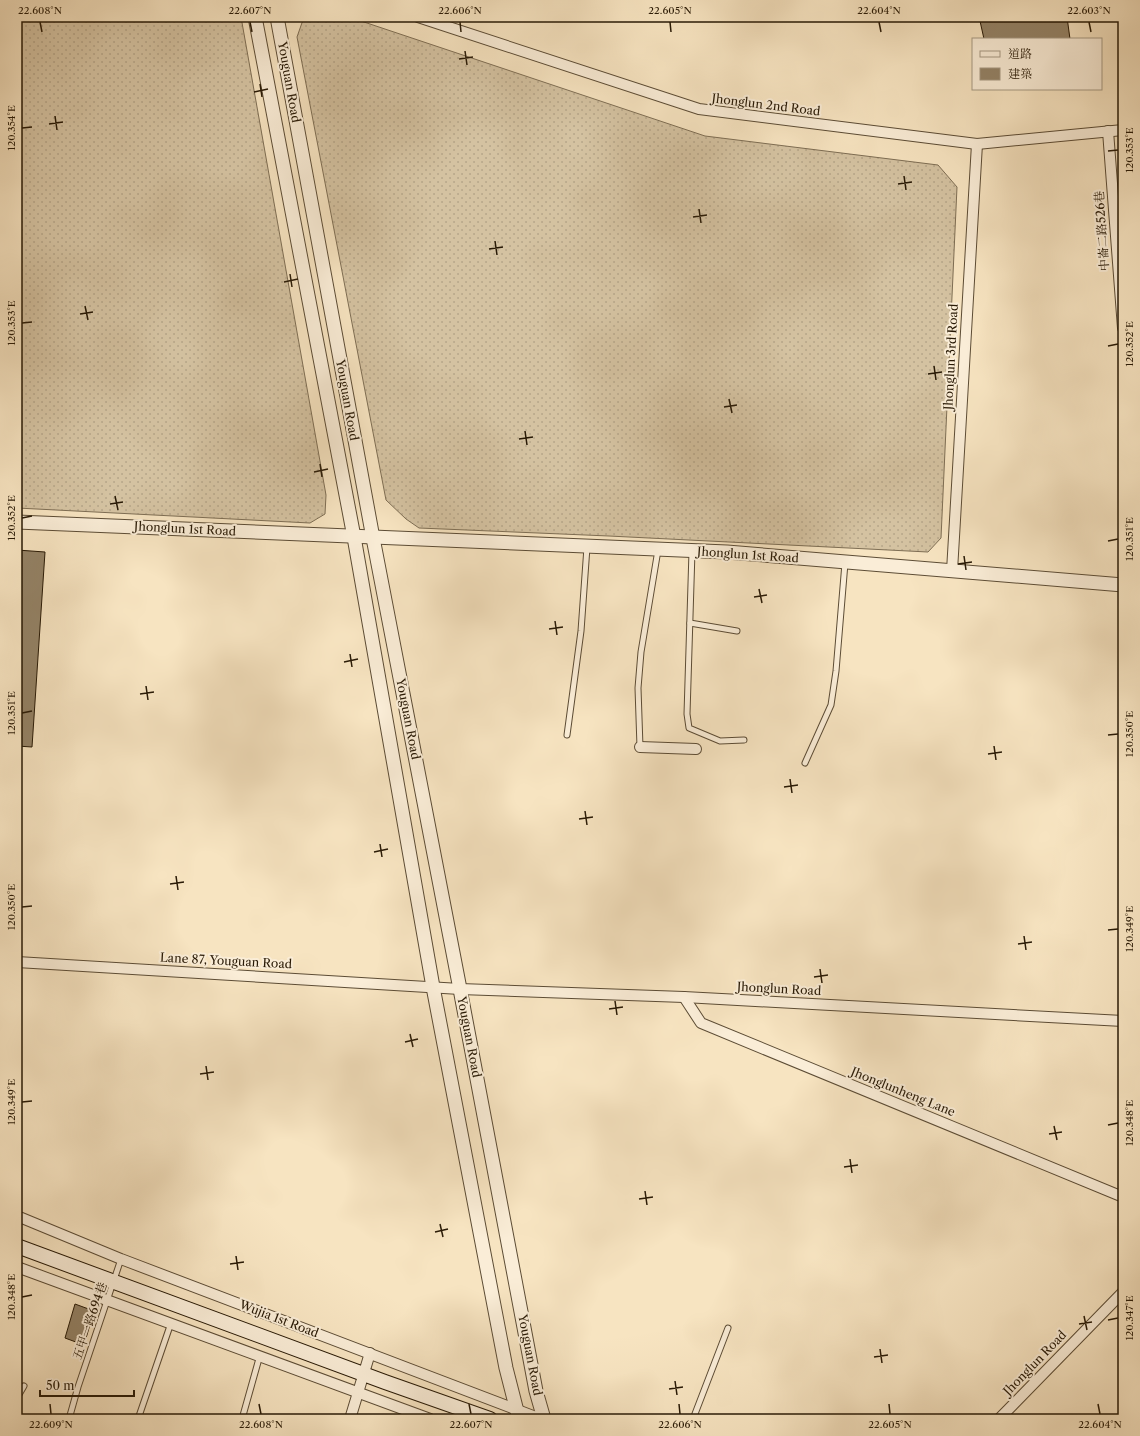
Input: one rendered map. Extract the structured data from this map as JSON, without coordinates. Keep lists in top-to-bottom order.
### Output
{
  "streets": {
    "main road": ["Wujia 1st Road"],
    "street": [
      "Youguan Road",
      "Jhonglun 2nd Road",
      "中崙二路526巷",
      "Jhonglun 3rd Road",
      "Jhonglun 1st Road",
      "Lane 87, Youguan Road",
      "Jhonglun Road",
      "Jhonglunheng Lane"
    ],
    "lane": ["五甲一路694巷"]
  },
  "crossings": [
    ["Youguan Road", "Jhonglun 1st Road"],
    ["Youguan Road", "Lane 87, Youguan Road"],
    ["Youguan Road", "Jhonglun Road"],
    ["Youguan Road", "Wujia 1st Road"],
    ["Jhonglun 2nd Road", "中崙二路526巷"],
    ["Jhonglun 2nd Road", "Jhonglun 3rd Road"],
    ["Jhonglun 3rd Road", "Jhonglun 1st Road"],
    ["Lane 87, Youguan Road", "Jhonglun Road"],
    ["Jhonglun Road", "Jhonglunheng Lane"],
    ["Wujia 1st Road", "五甲一路694巷"]
  ],
  "legend": ["道路", "建築"],
  "scale_bar": "50 m",
  "coordinates": [
    "22.608°N",
    "22.607°N",
    "22.606°N",
    "22.605°N",
    "22.604°N",
    "22.603°N",
    "120.354°E",
    "120.353°E",
    "120.352°E",
    "120.351°E",
    "120.350°E",
    "120.349°E",
    "120.348°E",
    "120.347°E",
    "22.609°N"
  ]
}
